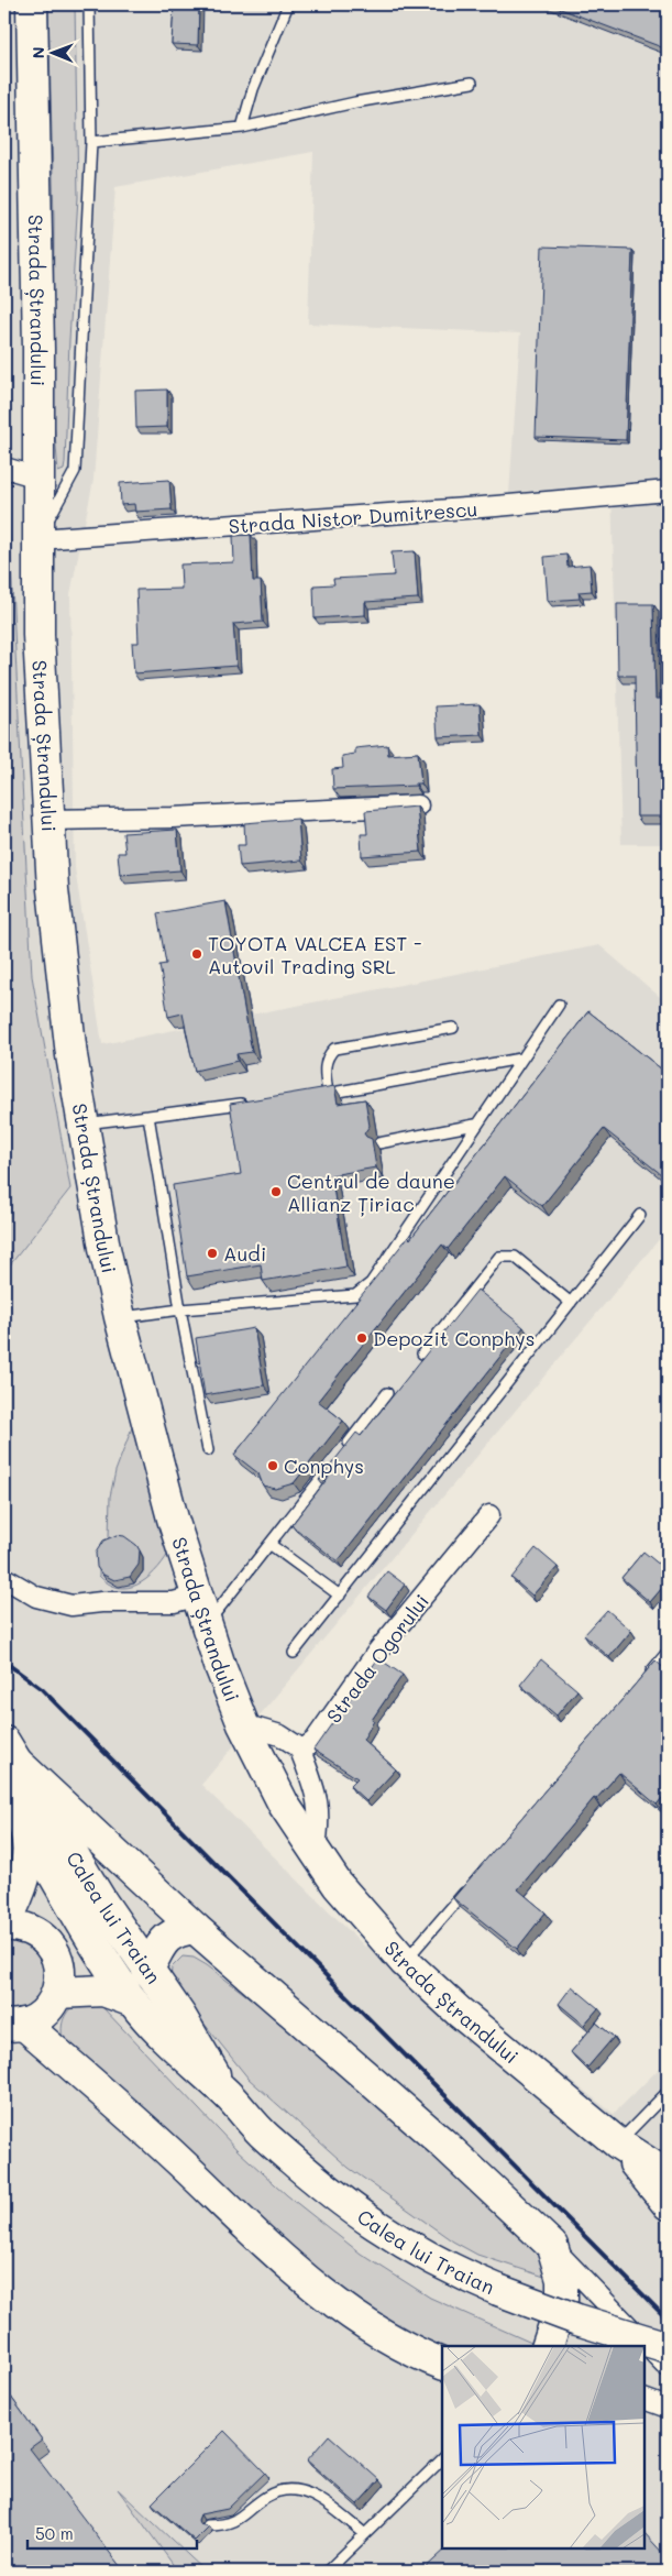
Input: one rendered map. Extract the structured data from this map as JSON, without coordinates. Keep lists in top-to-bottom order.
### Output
{
  "streets": {
    "main road": ["Strada Ștrandului", "Calea lui Traian"],
    "street": ["Strada Nistor Dumitrescu", "Strada Ogorului"]
  },
  "crossings": [
    ["Strada Ștrandului", "Strada Nistor Dumitrescu"]
  ],
  "places": [
    "TOYOTA VALCEA EST - Autovil Trading SRL",
    "Centrul de daune Allianz Țiriac",
    "Audi",
    "Depozit Conphys",
    "Conphys"
  ],
  "scale_bar": "50 m",
  "north": "left"
}
